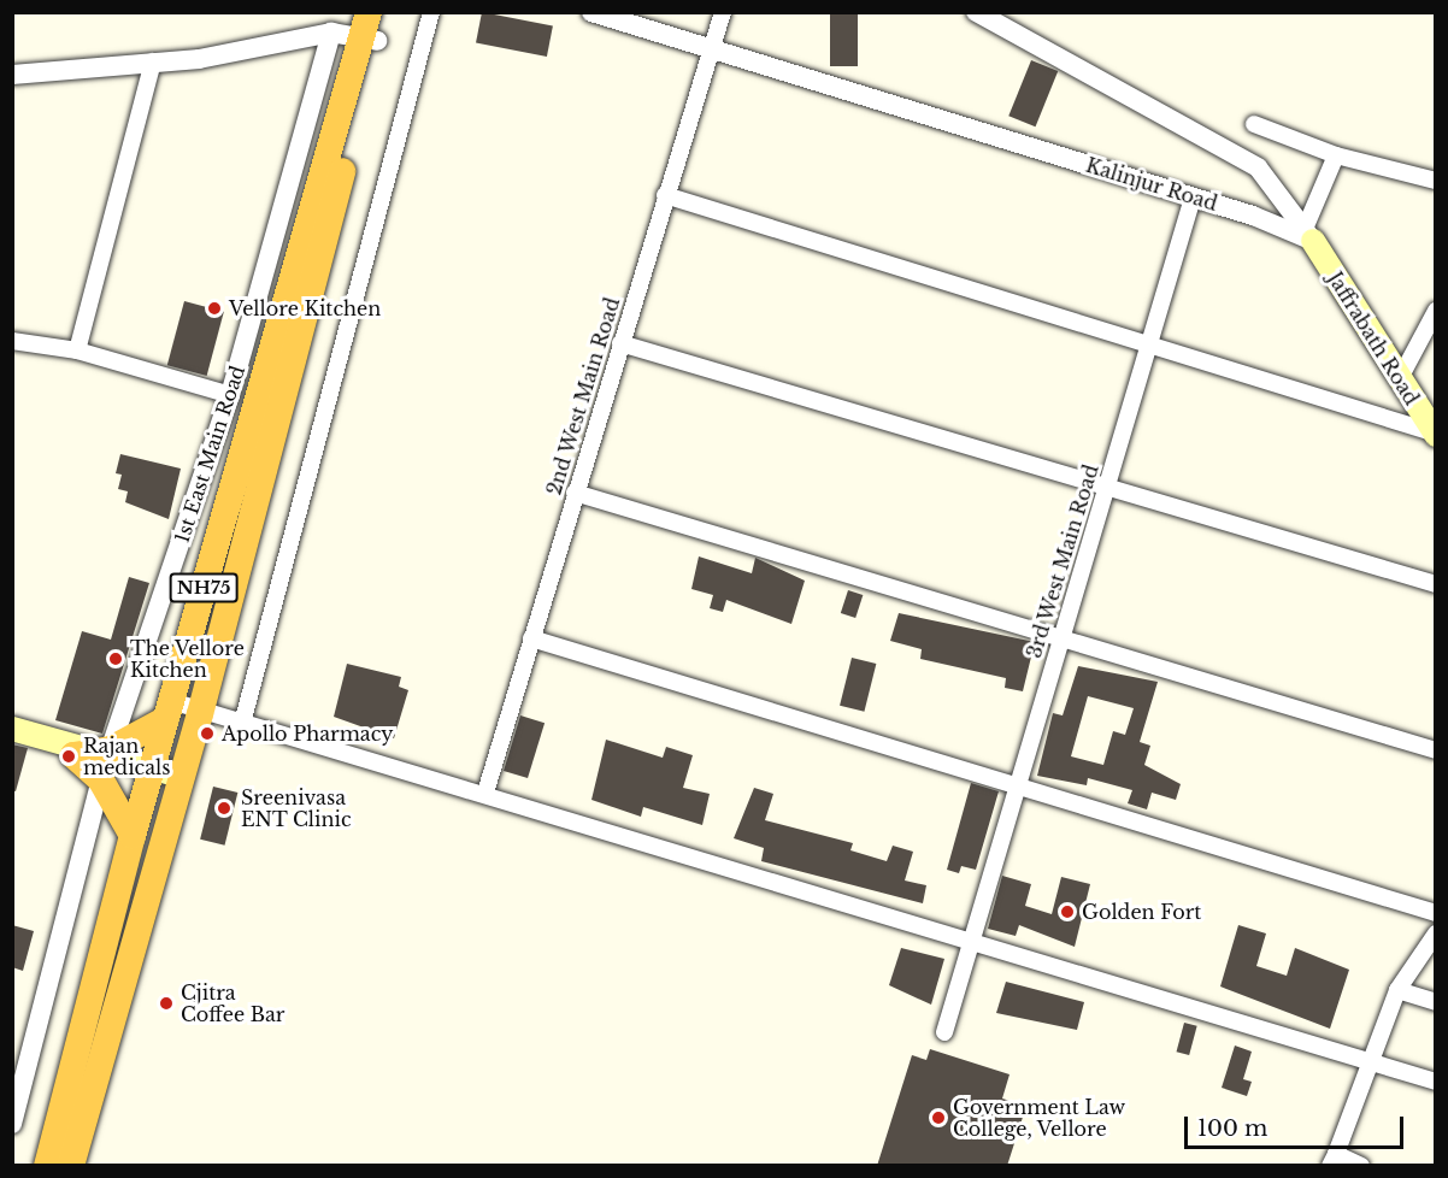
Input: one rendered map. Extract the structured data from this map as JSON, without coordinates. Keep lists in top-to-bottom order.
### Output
{
  "streets": {
    "highway": ["NH75"],
    "main road": ["Jaffrabath Road"],
    "street": [
      "Kalinjur Road",
      "2nd West Main Road",
      "1st East Main Road",
      "3rd West Main Road"
    ]
  },
  "crossings": [
    ["Kalinjur Road", "Jaffrabath Road"],
    ["Kalinjur Road", "2nd West Main Road"],
    ["Kalinjur Road", "3rd West Main Road"]
  ],
  "places": [
    "Vellore Kitchen",
    "The Vellore Kitchen",
    "Apollo Pharmacy",
    "Rajan medicals",
    "Sreenivasa ENT Clinic",
    "Golden Fort",
    "Cjitra Coffee Bar",
    "Government Law College, Vellore"
  ],
  "scale_bar": "100 m"
}
